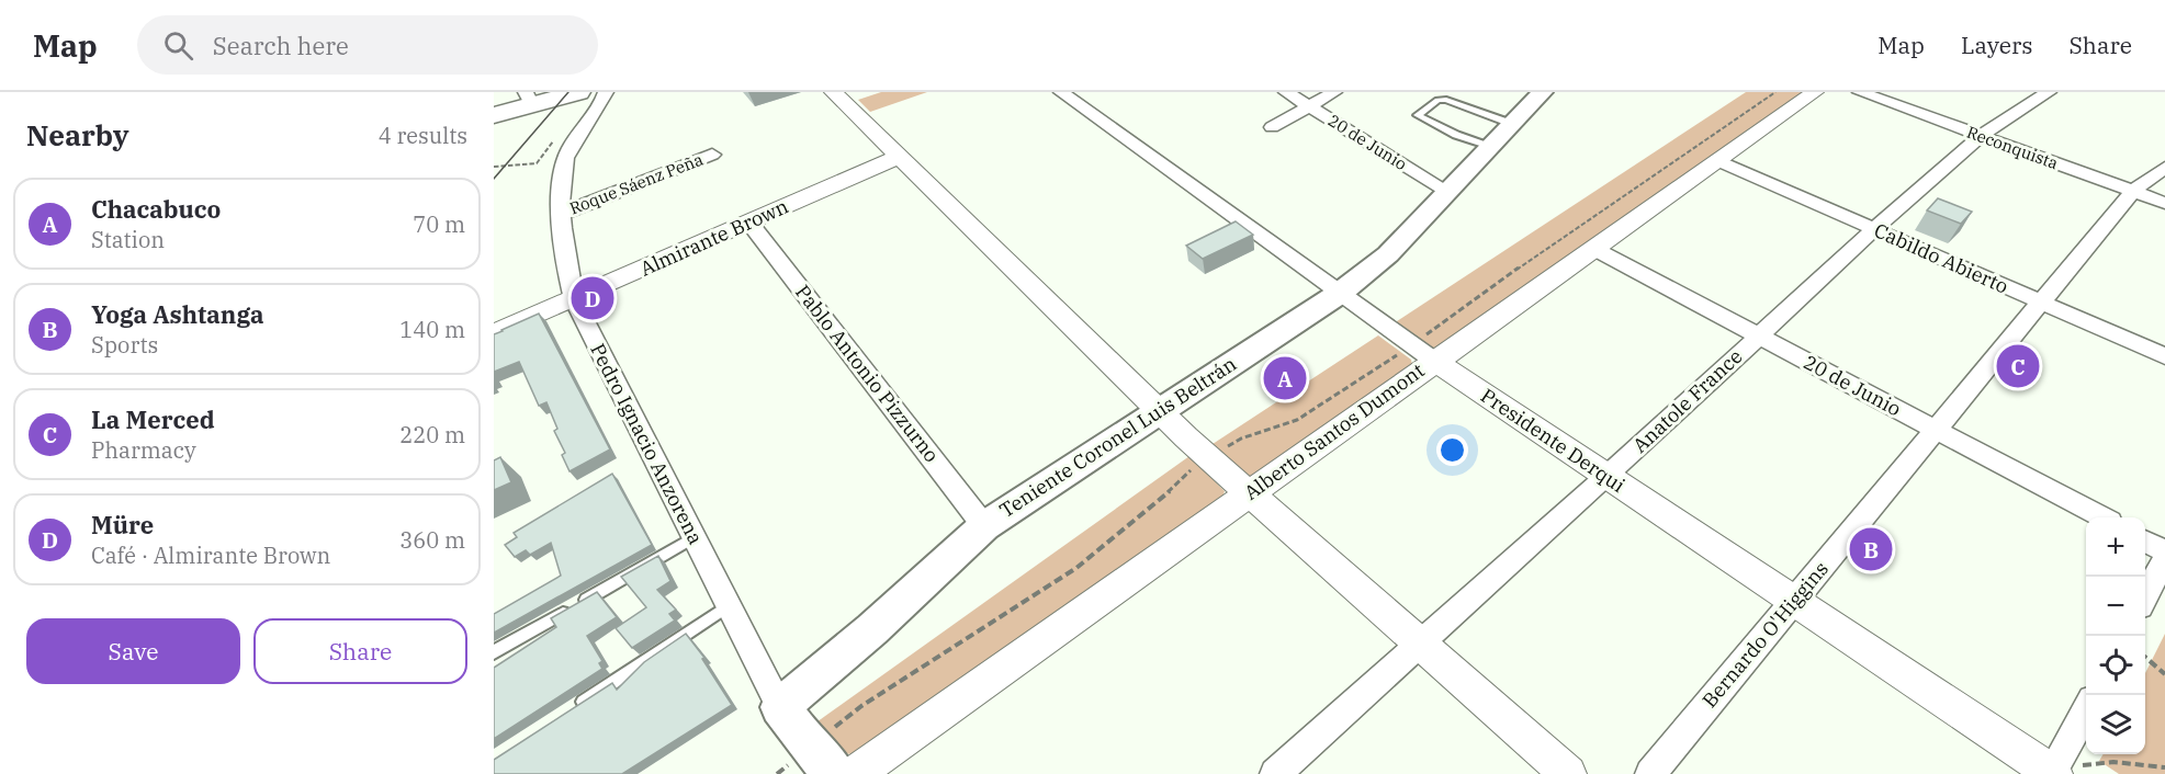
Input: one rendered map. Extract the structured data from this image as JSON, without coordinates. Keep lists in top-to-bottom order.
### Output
{
  "streets": {
    "main road": ["Teniente Coronel Luis Beltrán", "Pedro Ignacio Anzorena"],
    "street": [
      "20 de Junio",
      "Reconquista",
      "Roque Sáenz Peña",
      "Almirante Brown",
      "Cabildo Abierto",
      "Pablo Antonio Pizzurno",
      "Anatole France",
      "Alberto Santos Dumont",
      "Presidente Derqui",
      "Bernardo O'Higgins"
    ]
  },
  "crossings": [
    ["20 de Junio", "Anatole France"],
    ["20 de Junio", "Alberto Santos Dumont"],
    ["20 de Junio", "Teniente Coronel Luis Beltrán"],
    ["20 de Junio", "Bernardo O'Higgins"],
    ["Reconquista", "Anatole France"],
    ["Reconquista", "Bernardo O'Higgins"],
    ["Roque Sáenz Peña", "Pedro Ignacio Anzorena"],
    ["Almirante Brown", "Pablo Antonio Pizzurno"],
    ["Almirante Brown", "Pedro Ignacio Anzorena"],
    ["Cabildo Abierto", "Anatole France"],
    ["Cabildo Abierto", "Alberto Santos Dumont"],
    ["Cabildo Abierto", "Bernardo O'Higgins"],
    ["Pablo Antonio Pizzurno", "Teniente Coronel Luis Beltrán"],
    ["Anatole France", "Presidente Derqui"],
    ["Alberto Santos Dumont", "Presidente Derqui"],
    ["Teniente Coronel Luis Beltrán", "Presidente Derqui"],
    ["Teniente Coronel Luis Beltrán", "Pedro Ignacio Anzorena"],
    ["Presidente Derqui", "Bernardo O'Higgins"]
  ],
  "page": {
    "header": "Map",
    "search": "Search here",
    "nav": ["Map", "Layers", "Share"],
    "heading": ["Nearby", "4 results"],
    "list": [
      {
        "mark": "A",
        "name": "Chacabuco",
        "note": "Station",
        "value": "70 m"
      },
      {
        "mark": "B",
        "name": "Yoga Ashtanga",
        "note": "Sports",
        "value": "140 m"
      },
      {
        "mark": "C",
        "name": "La Merced",
        "note": "Pharmacy",
        "value": "220 m"
      },
      {
        "mark": "D",
        "name": "Müre",
        "note": "Café · Almirante Brown",
        "value": "360 m"
      }
    ],
    "pins": [
      "D",
      "C",
      "A",
      "B"
    ],
    "map_buttons": ["+", "−"],
    "buttons": ["Save", "Share"]
  }
}
